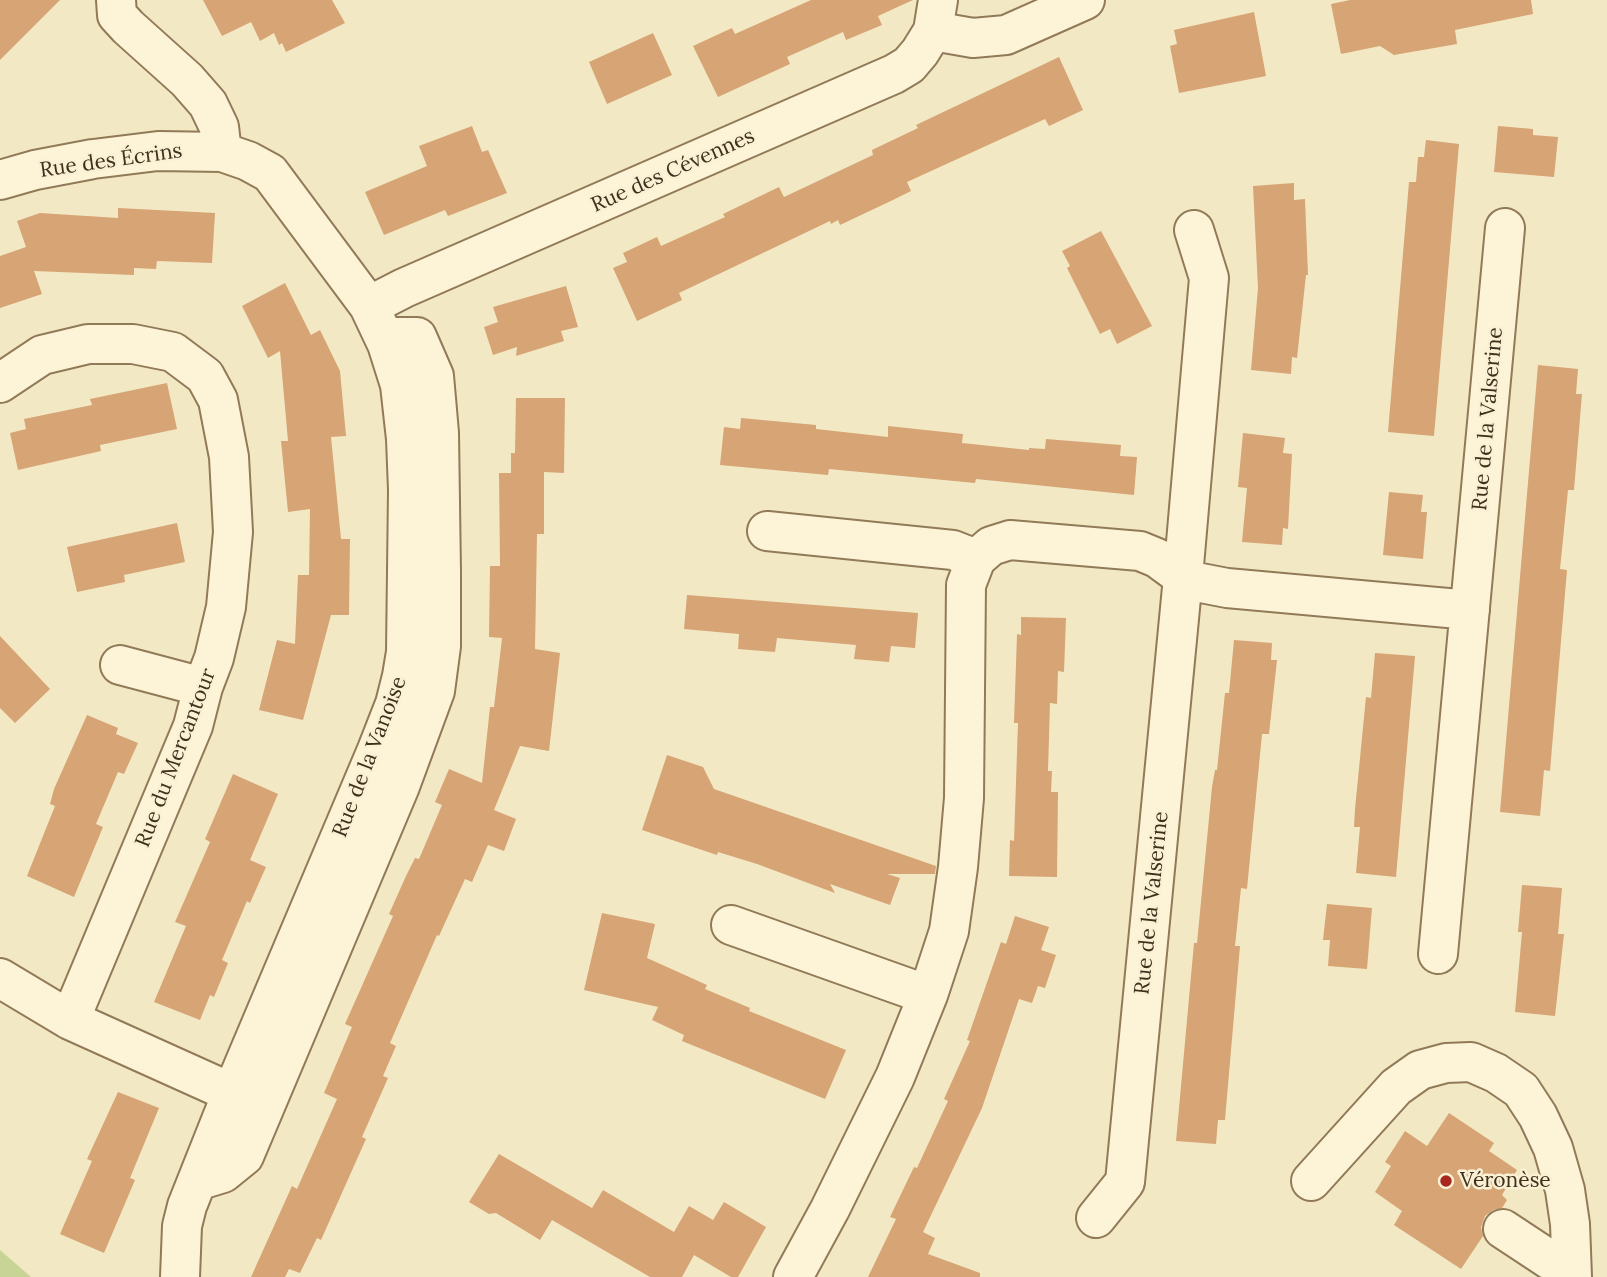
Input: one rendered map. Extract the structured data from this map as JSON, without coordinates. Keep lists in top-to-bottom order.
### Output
{
  "streets": {
    "street": [
      "Rue des Écrins",
      "Rue des Cévennes",
      "Rue de la Valserine",
      "Rue de la Vanoise",
      "Rue du Mercantour"
    ]
  },
  "crossings": [
    ["Rue des Écrins", "Rue de la Vanoise"],
    ["Rue des Cévennes", "Rue de la Vanoise"]
  ],
  "places": ["Véronèse"]
}
